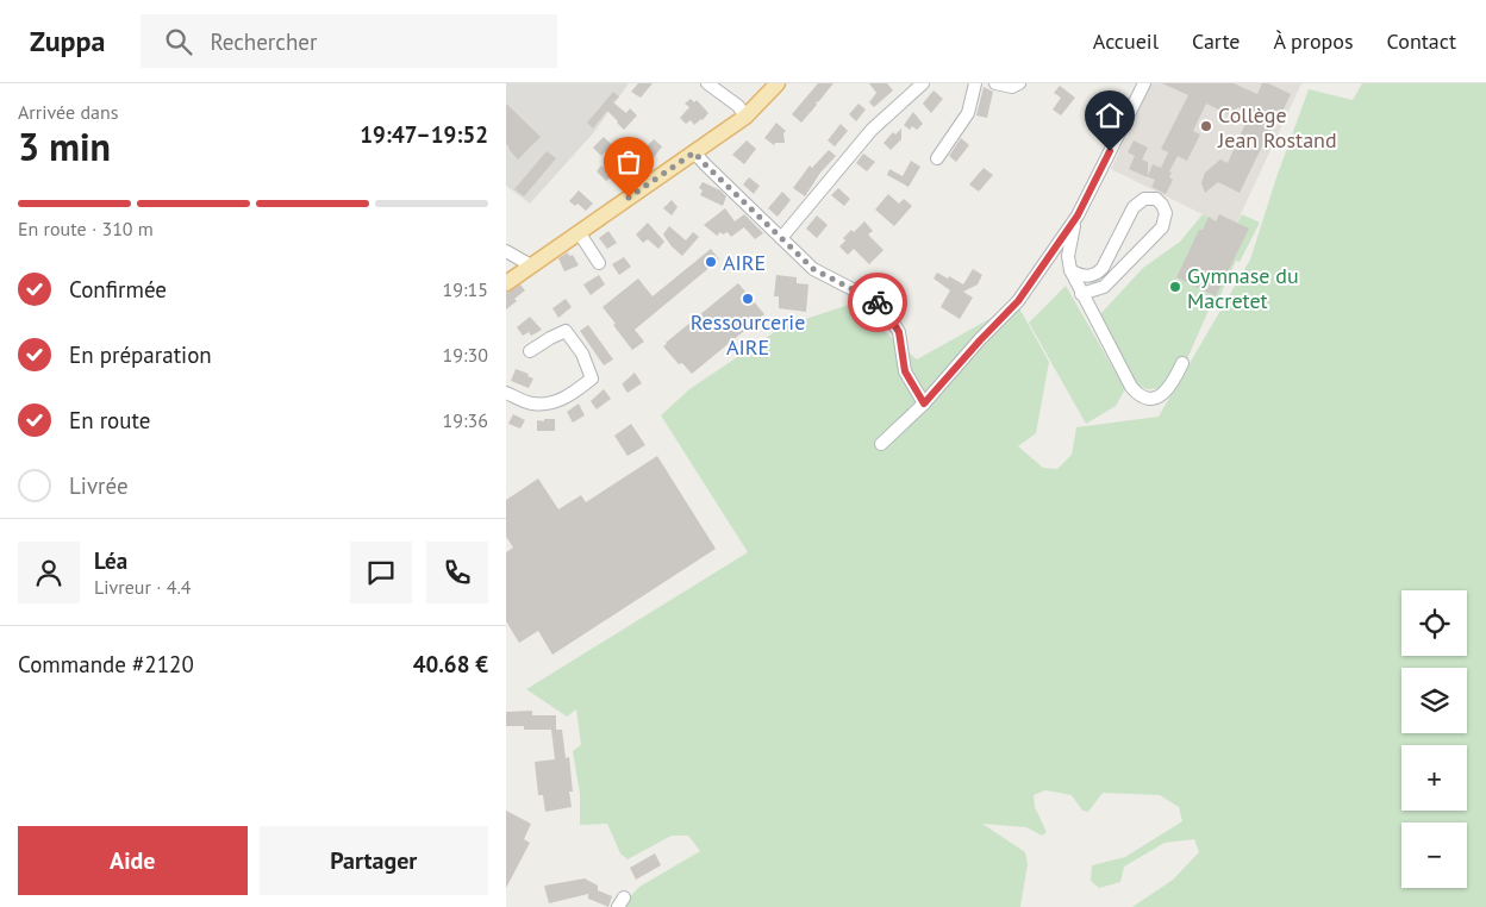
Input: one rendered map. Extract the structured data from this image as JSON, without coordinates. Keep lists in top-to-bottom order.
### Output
{
  "places": [
    "Collège Jean Rostand",
    "AIRE",
    "Gymnase du Macretet",
    "Ressourcerie AIRE"
  ],
  "page": {
    "header": "Zuppa",
    "search": "Rechercher",
    "nav": [
      "Accueil",
      "Carte",
      "À propos",
      "Contact"
    ],
    "heading": ["3 min", "Arrivée dans", "19:47–19:52"],
    "panel": [
      "Léa",
      "Livreur · 4.4",
      "Commande #2120",
      "40.68 €"
    ],
    "bar": "En route · 310 m",
    "list": [
      ["Confirmée", "19:15"],
      ["En préparation", "19:30"],
      ["En route", "19:36"],
      "Livrée"
    ],
    "map_buttons": ["+", "−"],
    "buttons": ["Aide", "Partager"]
  }
}
